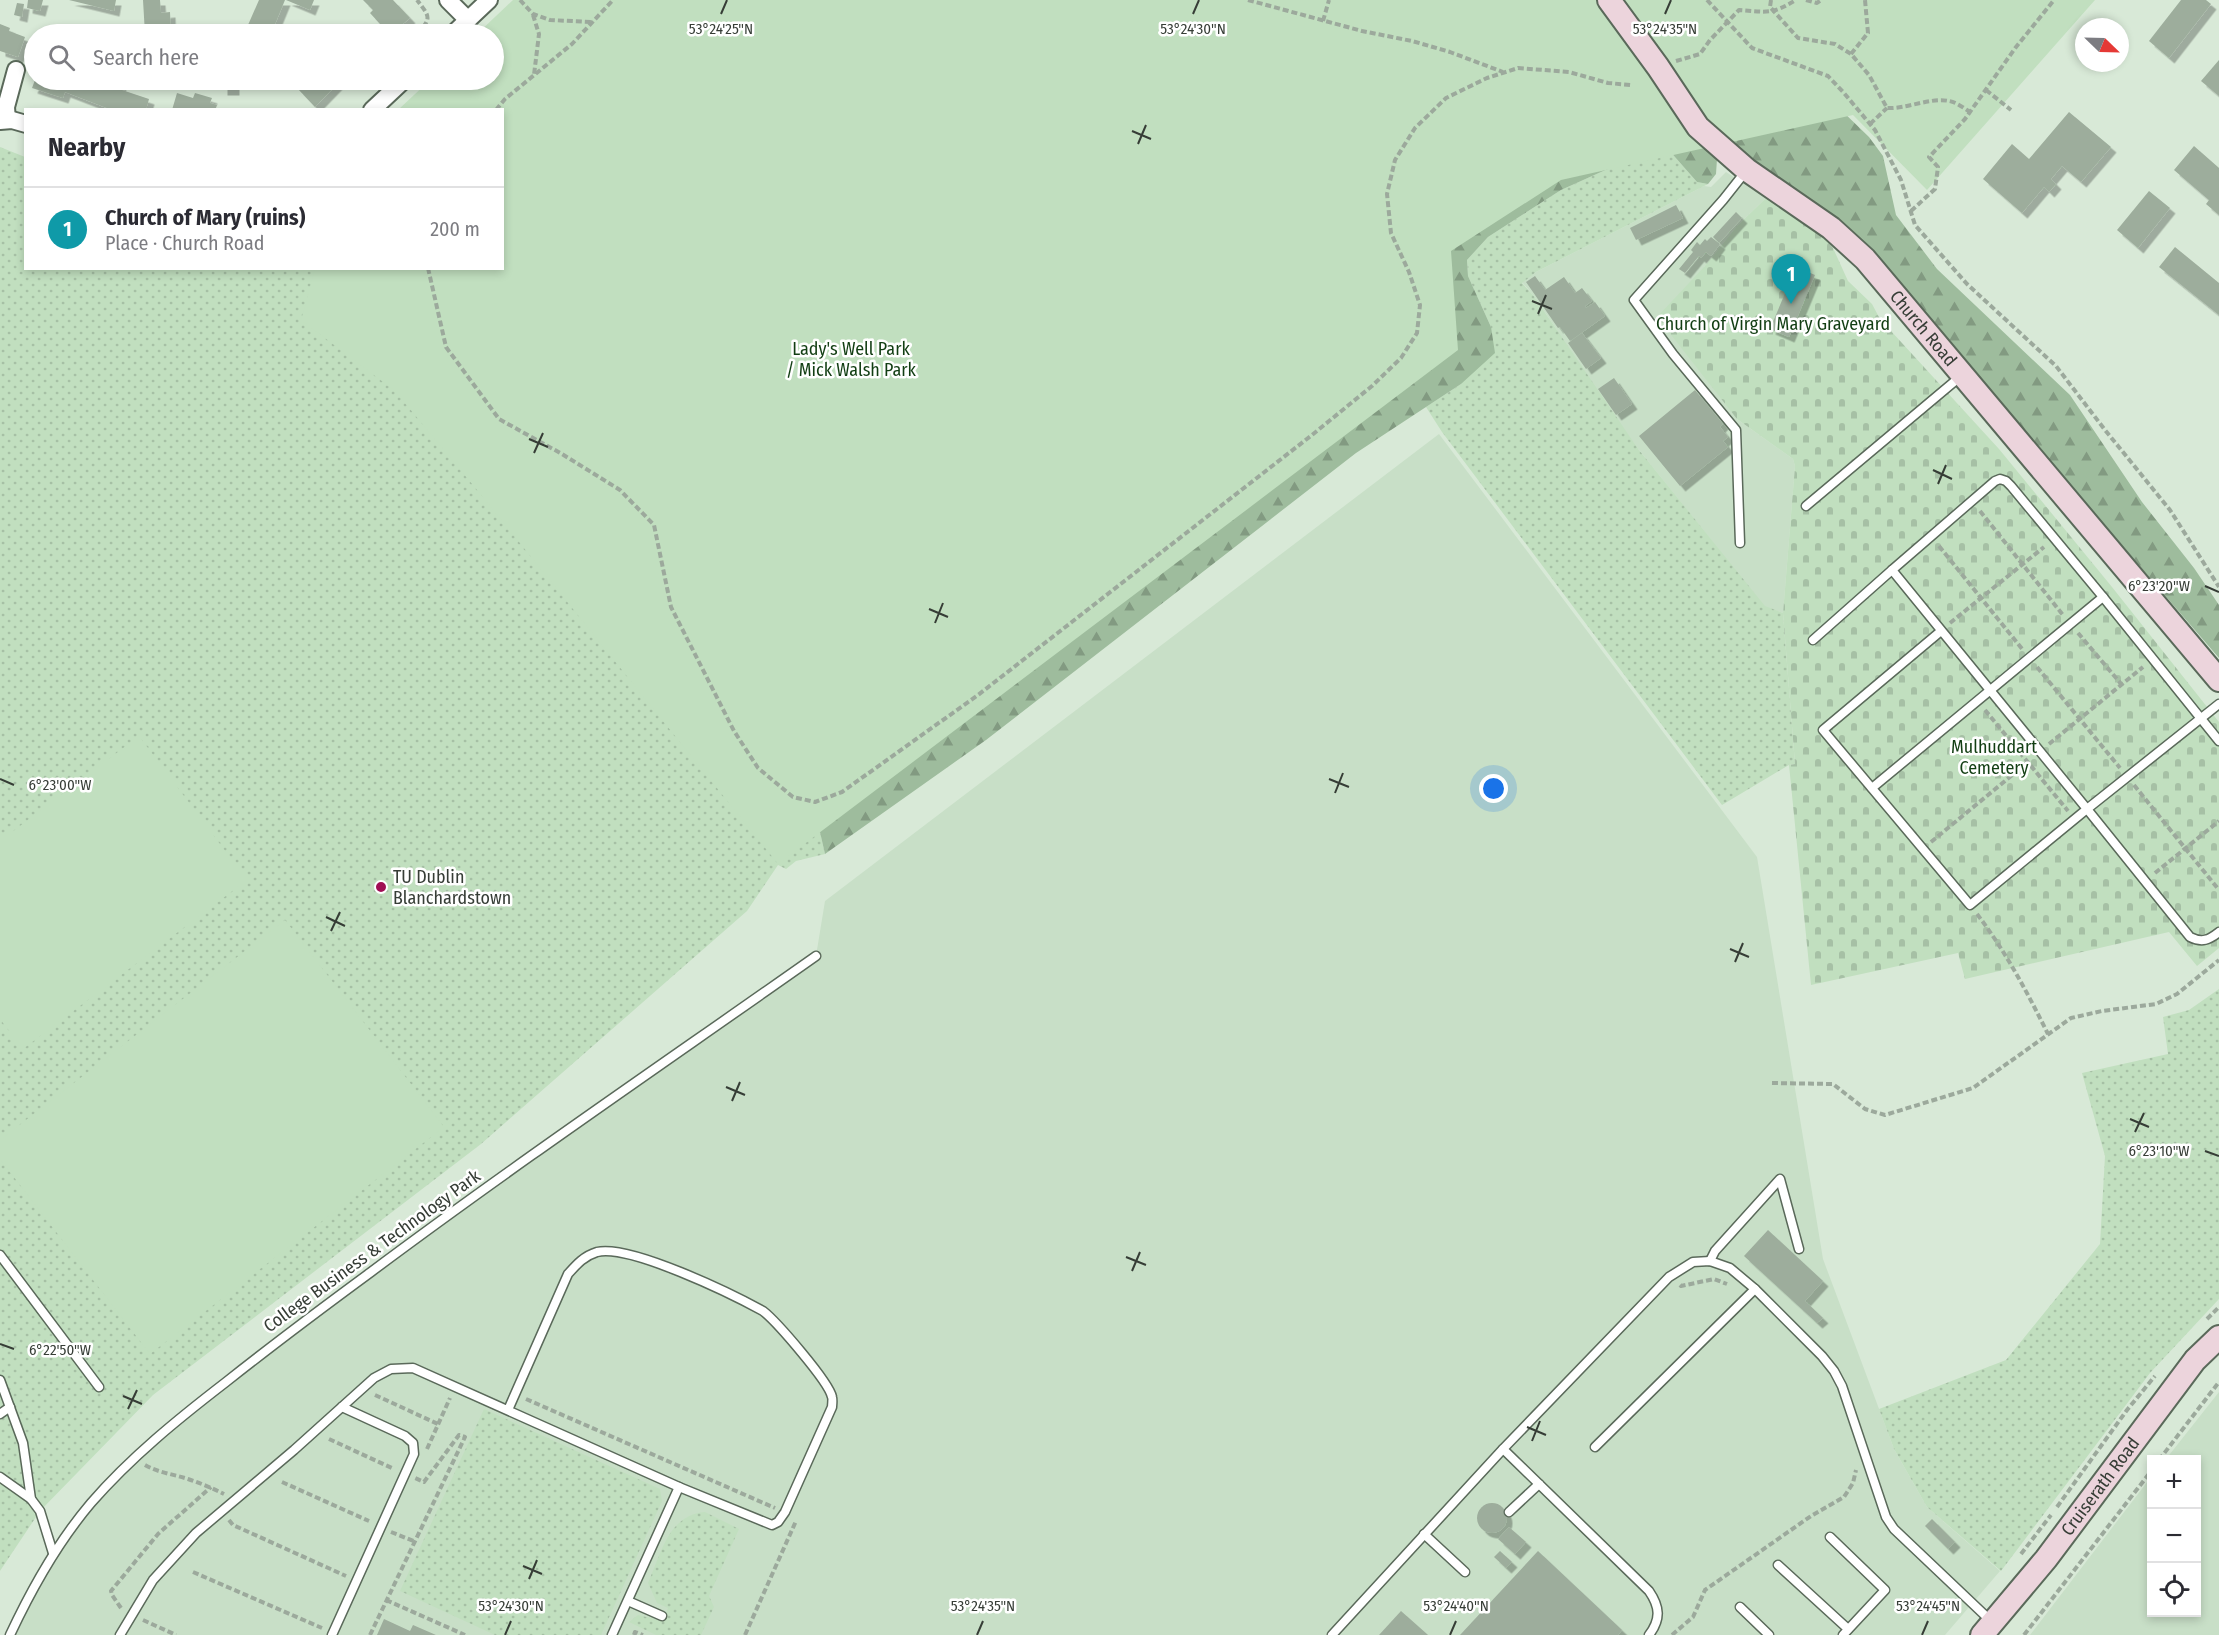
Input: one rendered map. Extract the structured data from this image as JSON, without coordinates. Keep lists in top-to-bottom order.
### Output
{
  "streets": {
    "street": ["Church Road", "Cruiserath Road"],
    "lane": ["College Business & Technology Park"]
  },
  "parks": ["Church of Virgin Mary Graveyard", "Lady's Well Park / Mick Walsh Park", "Mulhuddart Cemetery"],
  "places": ["TU Dublin Blanchardstown"],
  "north": "bottom right",
  "page": {
    "search": "Search here",
    "heading": "Nearby",
    "list": [
      {
        "mark": "1",
        "name": "Church of Mary (ruins)",
        "note": "Place · Church Road",
        "value": "200 m"
      }
    ],
    "pins": "1",
    "map_buttons": ["+", "−"]
  },
  "coordinates": [
    "53°24'25\"N",
    "53°24'30\"N",
    "53°24'35\"N",
    "6°23'20\"W",
    "6°23'00\"W",
    "6°23'10\"W",
    "6°22'50\"W",
    "53°24'40\"N",
    "53°24'45\"N"
  ]
}
